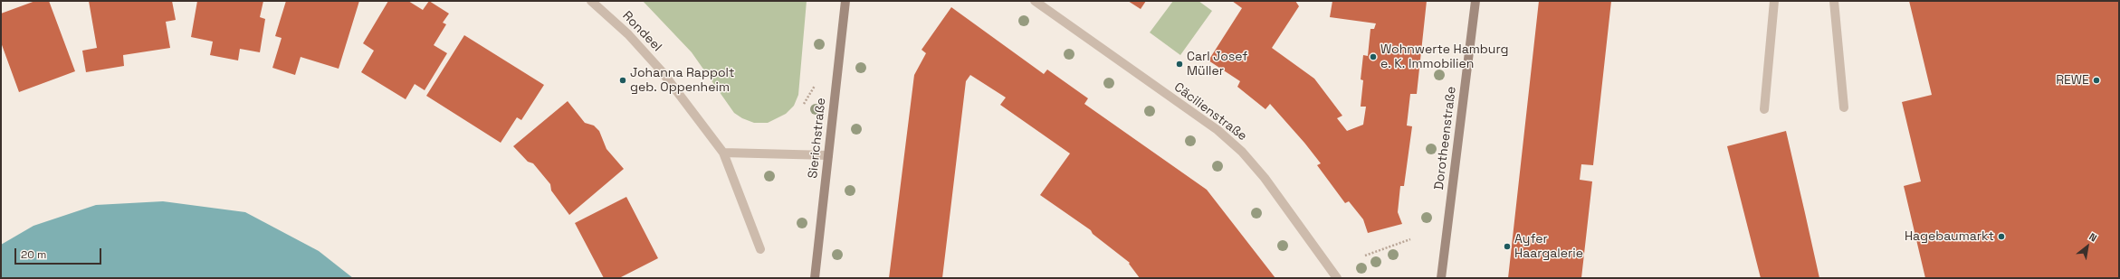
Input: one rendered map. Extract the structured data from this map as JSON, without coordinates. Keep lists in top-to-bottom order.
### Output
{
  "streets": {
    "main road": ["Sierichstraße", "Dorotheenstraße"],
    "street": ["Rondeel", "Cäcilienstraße"]
  },
  "places": [
    "Wohnwerte Hamburg e. K. Immobilien",
    "Carl Josef Müller",
    "Johanna Rappolt geb. Oppenheim",
    "REWE",
    "Hagebaumarkt",
    "Ayfer Haargalerie"
  ],
  "scale_bar": "20 m",
  "north": "top right"
}
